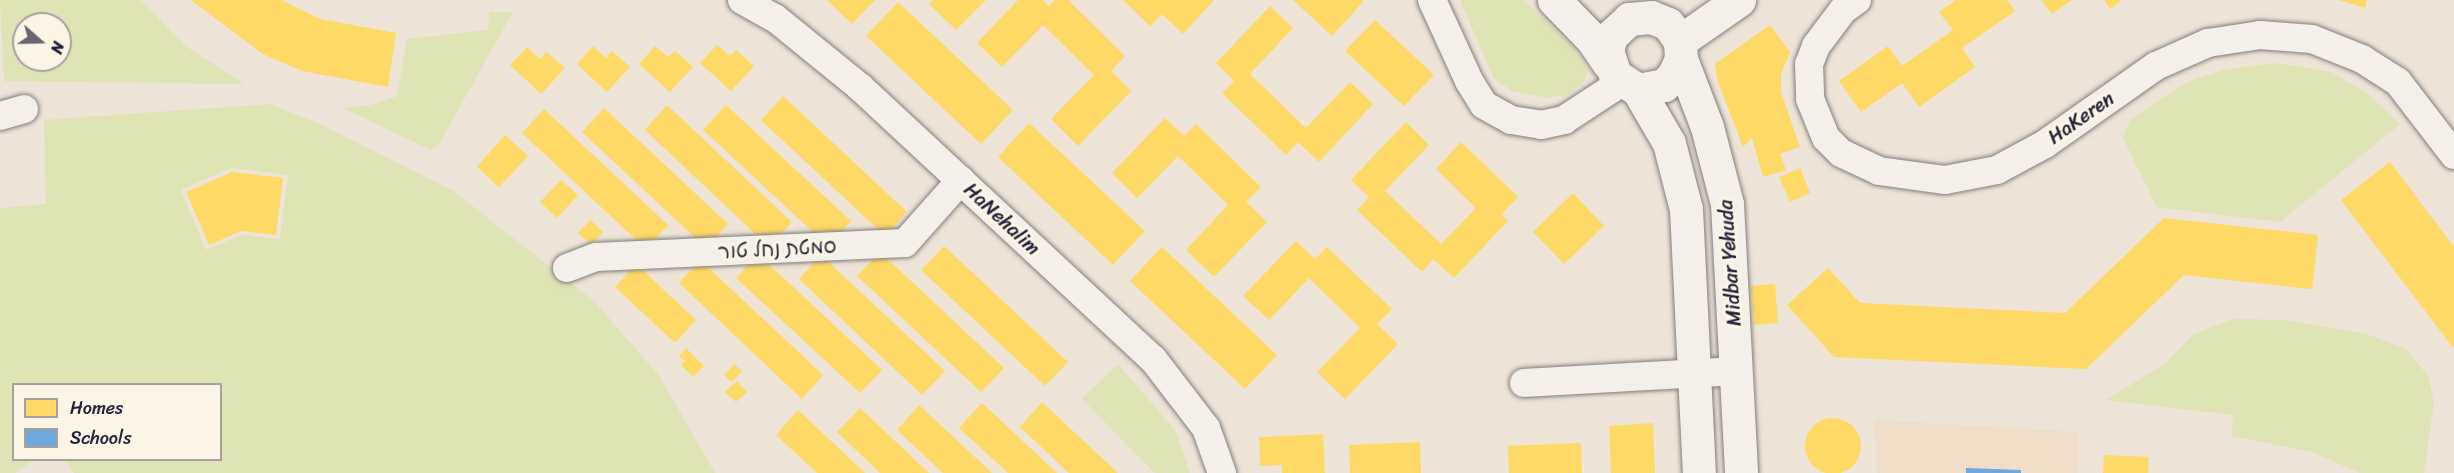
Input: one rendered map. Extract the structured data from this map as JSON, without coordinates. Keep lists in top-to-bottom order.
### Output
{
  "streets": {
    "street": [
      "HaKeren",
      "HaNehalim",
      "סמטת נחל טור",
      "Midbar Yehuda"
    ]
  },
  "crossings": [
    ["HaNehalim", "סמטת נחל טור"]
  ],
  "legend": ["Homes", "Schools"],
  "north": "right"
}
